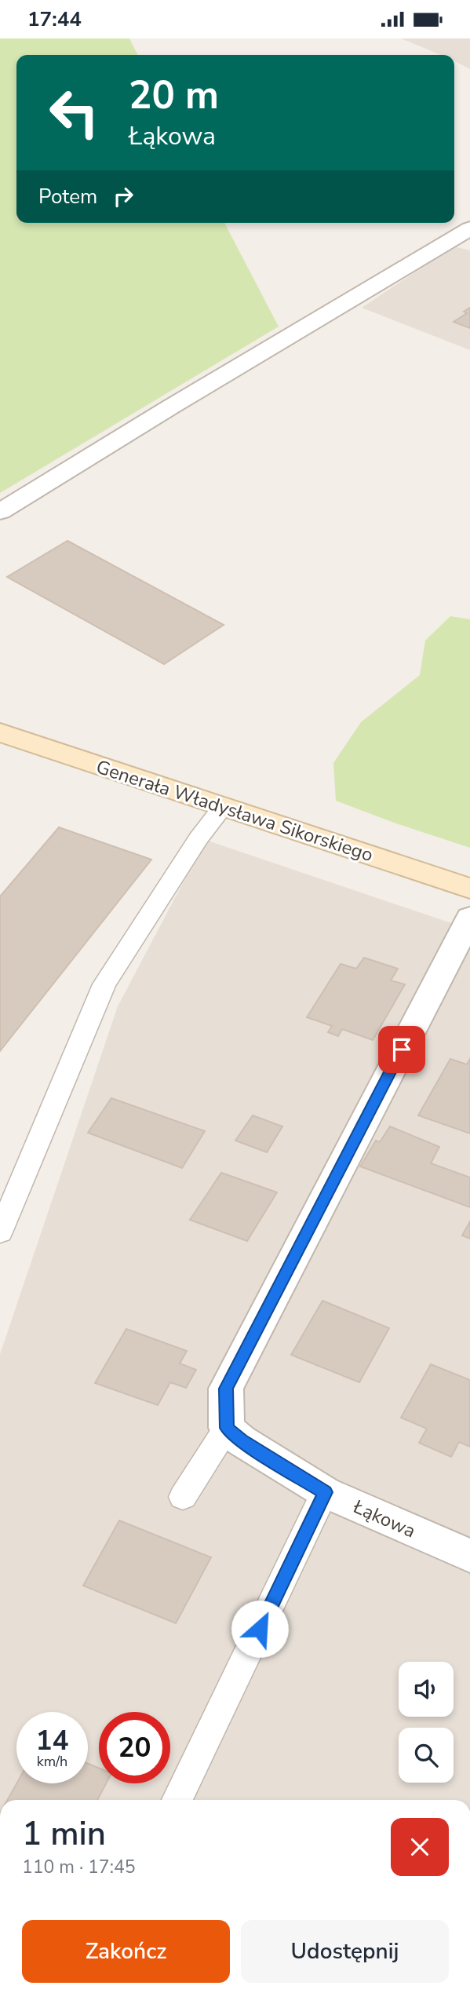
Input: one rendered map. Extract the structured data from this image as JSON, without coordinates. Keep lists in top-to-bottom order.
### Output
{
  "streets": {
    "main road": ["Generała Władysława Sikorskiego"],
    "street": ["Łąkowa"]
  },
  "page": {
    "status": "17:44",
    "turn": ["20 m", "Łąkowa"],
    "then": "Potem",
    "speed": "14 km/h",
    "limit": "20",
    "heading": ["1 min", "110 m · 17:45"],
    "buttons": ["Zakończ", "Udostępnij"]
  }
}
